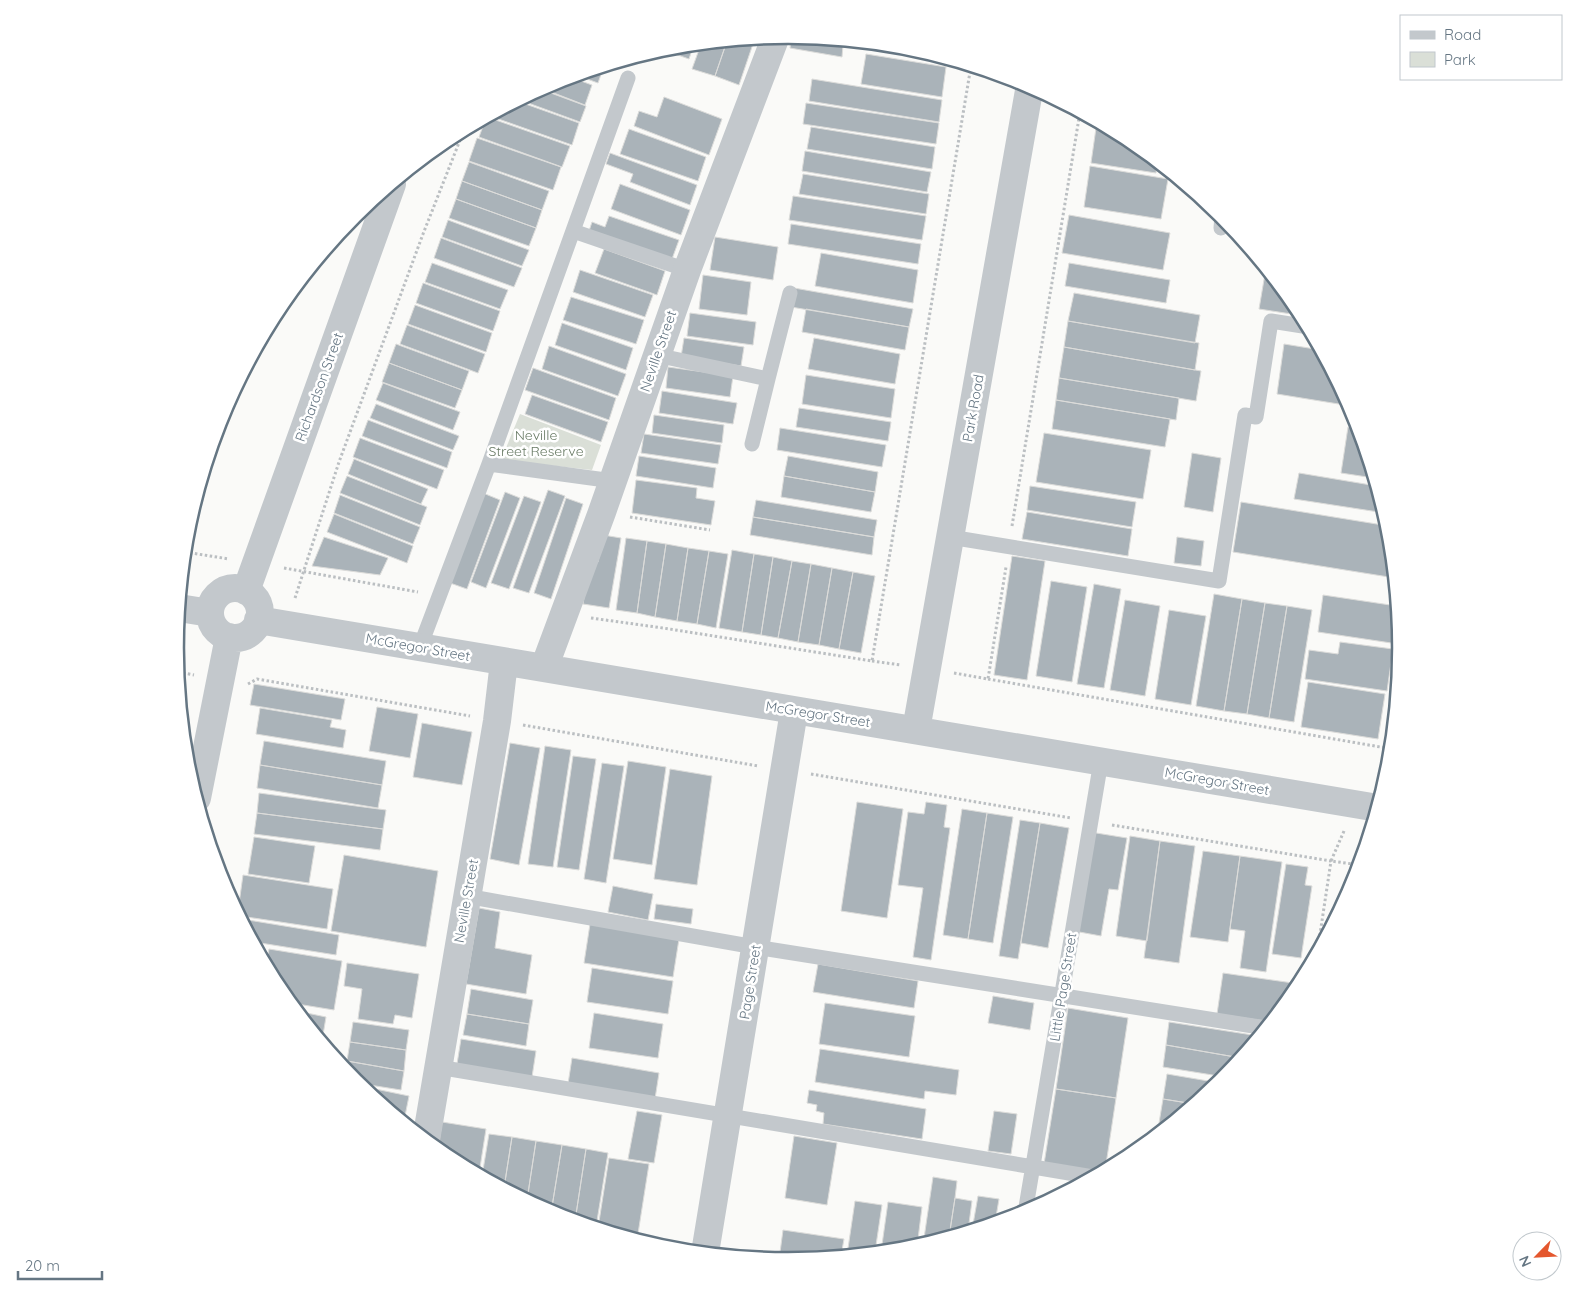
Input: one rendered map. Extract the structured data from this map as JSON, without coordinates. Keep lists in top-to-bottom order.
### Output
{
  "streets": {
    "street": [
      "Neville Street",
      "Richardson Street",
      "Park Road",
      "McGregor Street",
      "Page Street"
    ],
    "lane": ["Little Page Street"]
  },
  "crossings": [
    ["Neville Street", "McGregor Street"],
    ["Richardson Street", "McGregor Street"],
    ["Park Road", "McGregor Street"],
    ["McGregor Street", "Page Street"],
    ["McGregor Street", "Little Page Street"]
  ],
  "parks": ["Neville Street Reserve"],
  "legend": ["Road", "Park"],
  "scale_bar": "20 m",
  "north": "bottom left"
}
